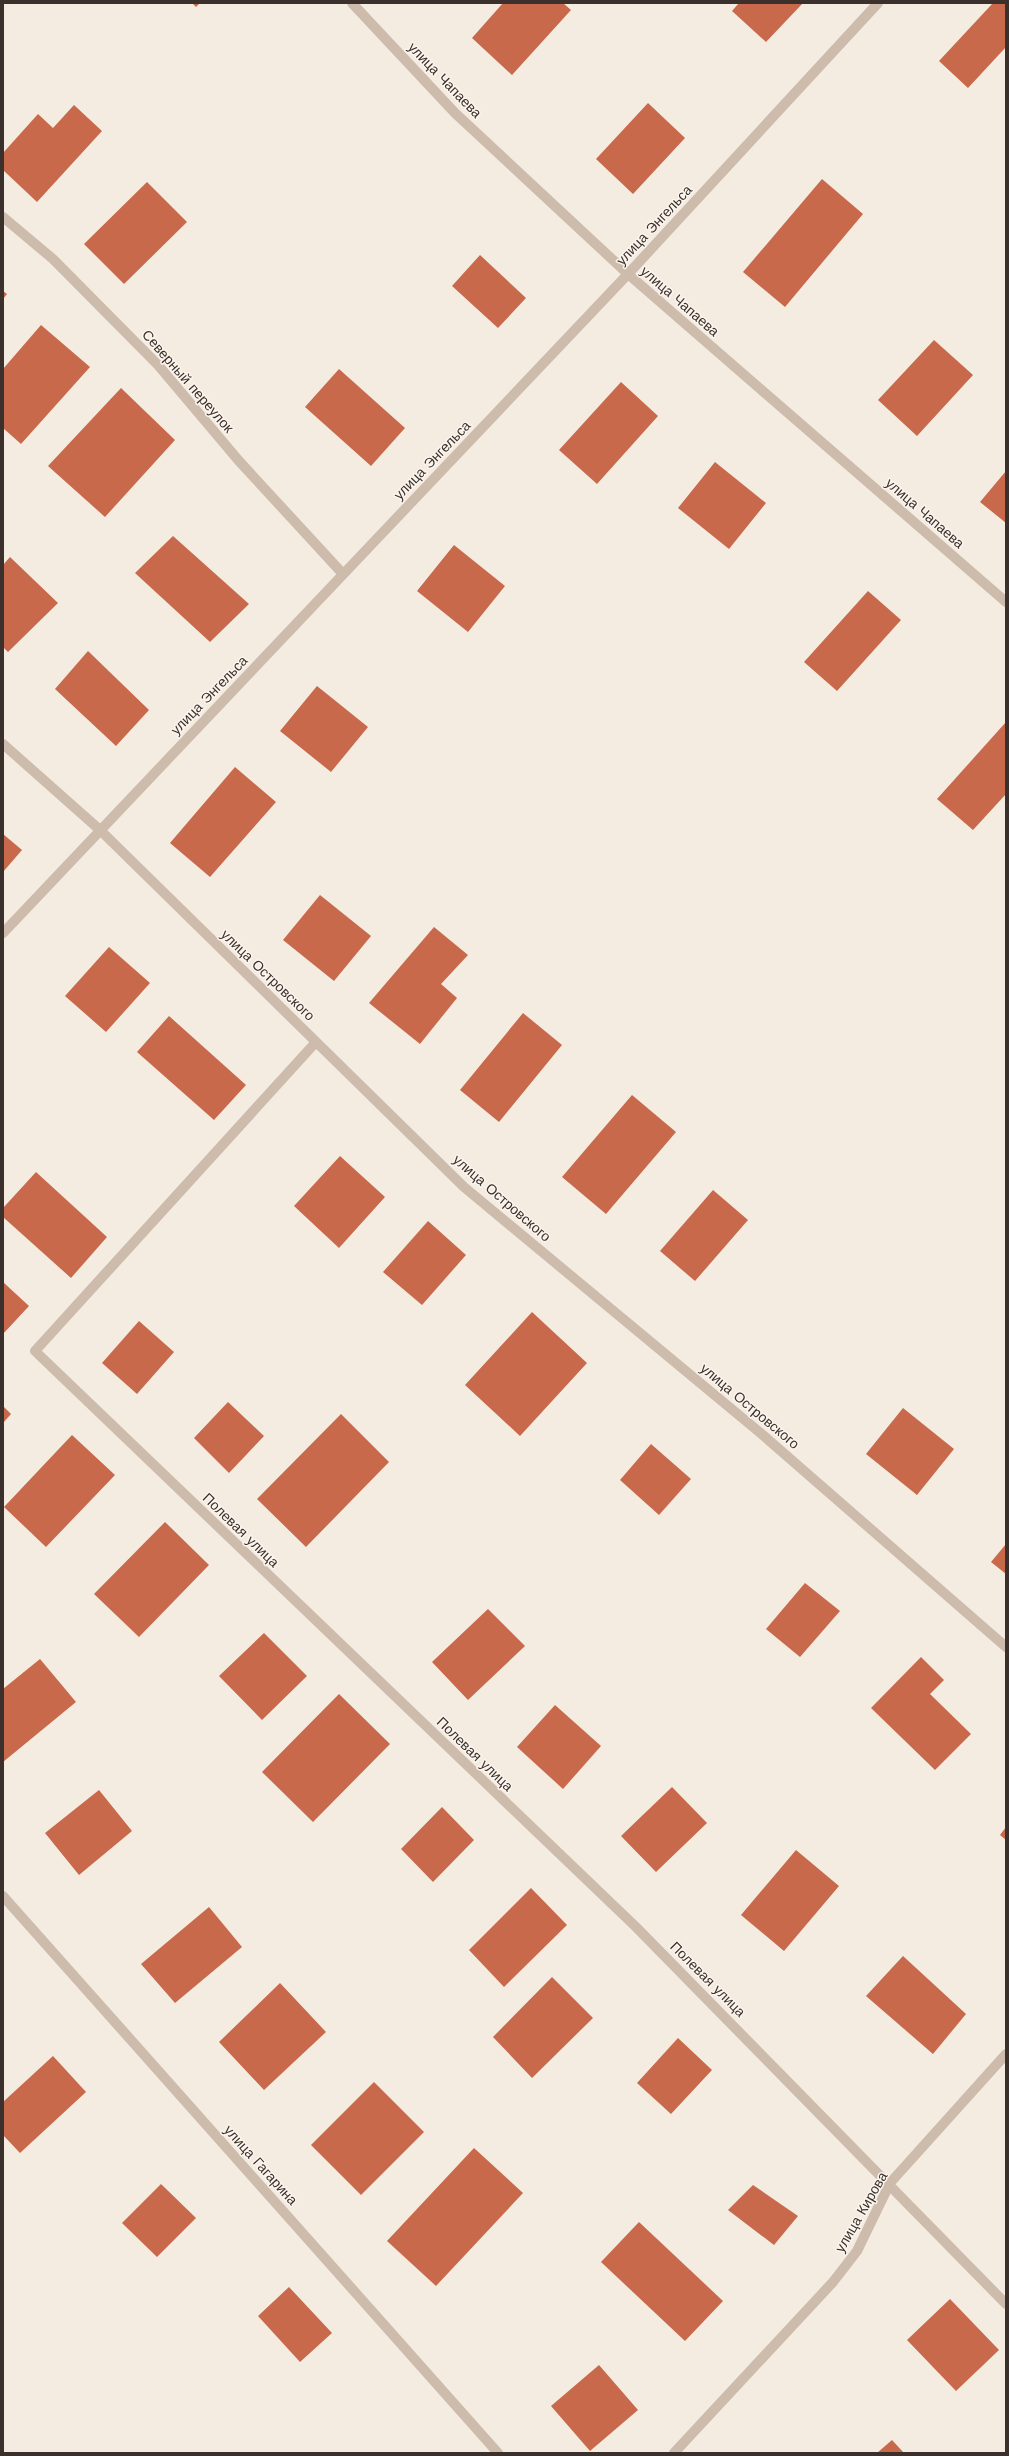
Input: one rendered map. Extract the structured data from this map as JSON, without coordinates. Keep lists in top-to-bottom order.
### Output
{
  "streets": {
    "street": [
      "улица Чапаева",
      "улица Энгельса",
      "Северный переулок",
      "улица Островского",
      "Полевая улица",
      "улица Гагарина",
      "улица Кирова"
    ]
  },
  "crossings": [
    ["улица Чапаева", "улица Энгельса"],
    ["улица Энгельса", "Северный переулок"],
    ["улица Энгельса", "улица Островского"],
    ["улица Островского", "Полевая улица"],
    ["Полевая улица", "улица Кирова"]
  ]
}
